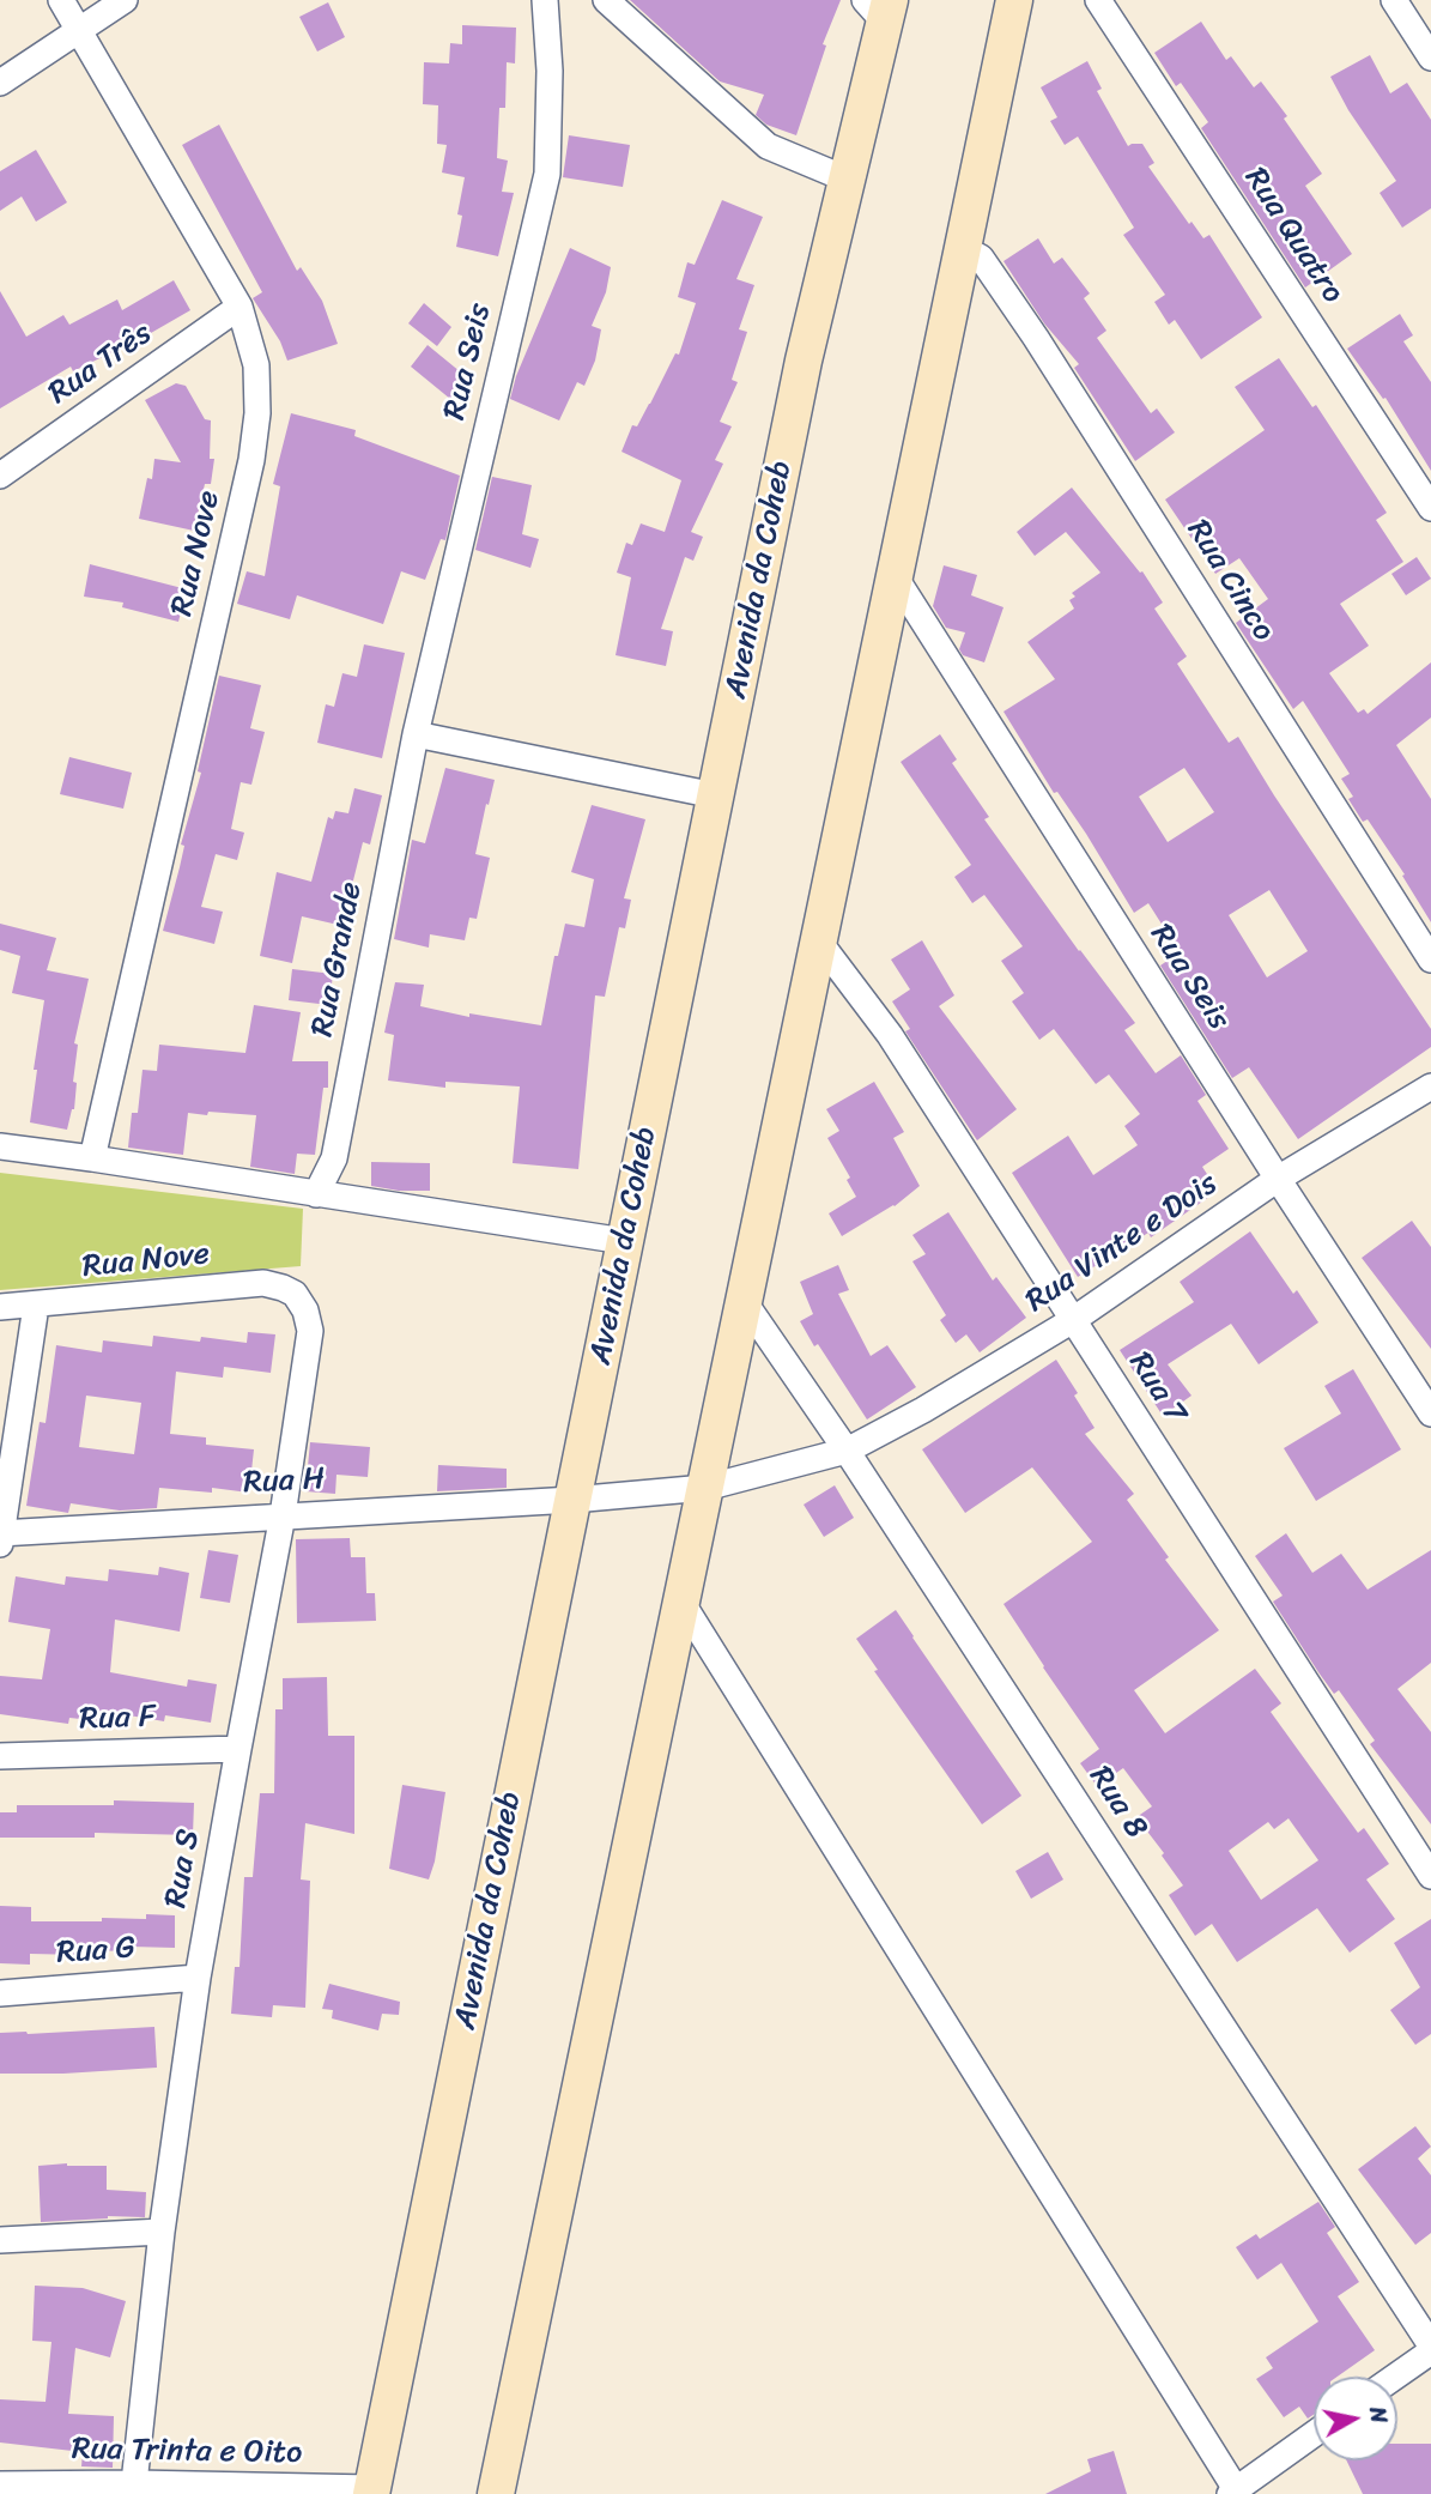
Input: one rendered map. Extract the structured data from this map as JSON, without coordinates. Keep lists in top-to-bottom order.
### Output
{
  "streets": {
    "main road": ["Avenida da Coheb"],
    "street": [
      "Rua Quatro",
      "Rua Seis",
      "Rua Três",
      "Rua Nove",
      "Rua Cinco",
      "Rua Grande",
      "Rua Vinte e Dois",
      "Rua 7",
      "Rua H",
      "Rua F",
      "Rua 8",
      "Rua S",
      "Rua G",
      "Rua Trinta e Oito"
    ]
  },
  "crossings": [
    ["Rua Seis", "Rua Grande"],
    ["Rua Seis", "Rua Vinte e Dois"],
    ["Rua Três", "Rua Nove"],
    ["Rua Nove", "Rua S"],
    ["Avenida da Coheb", "Rua H"],
    ["Avenida da Coheb", "Rua Trinta e Oito"],
    ["Rua Vinte e Dois", "Rua 7"],
    ["Rua Vinte e Dois", "Rua H"],
    ["Rua Vinte e Dois", "Rua 8"],
    ["Rua H", "Rua S"],
    ["Rua F", "Rua S"],
    ["Rua S", "Rua G"],
    ["Rua S", "Rua Trinta e Oito"]
  ],
  "north": "right"
}
